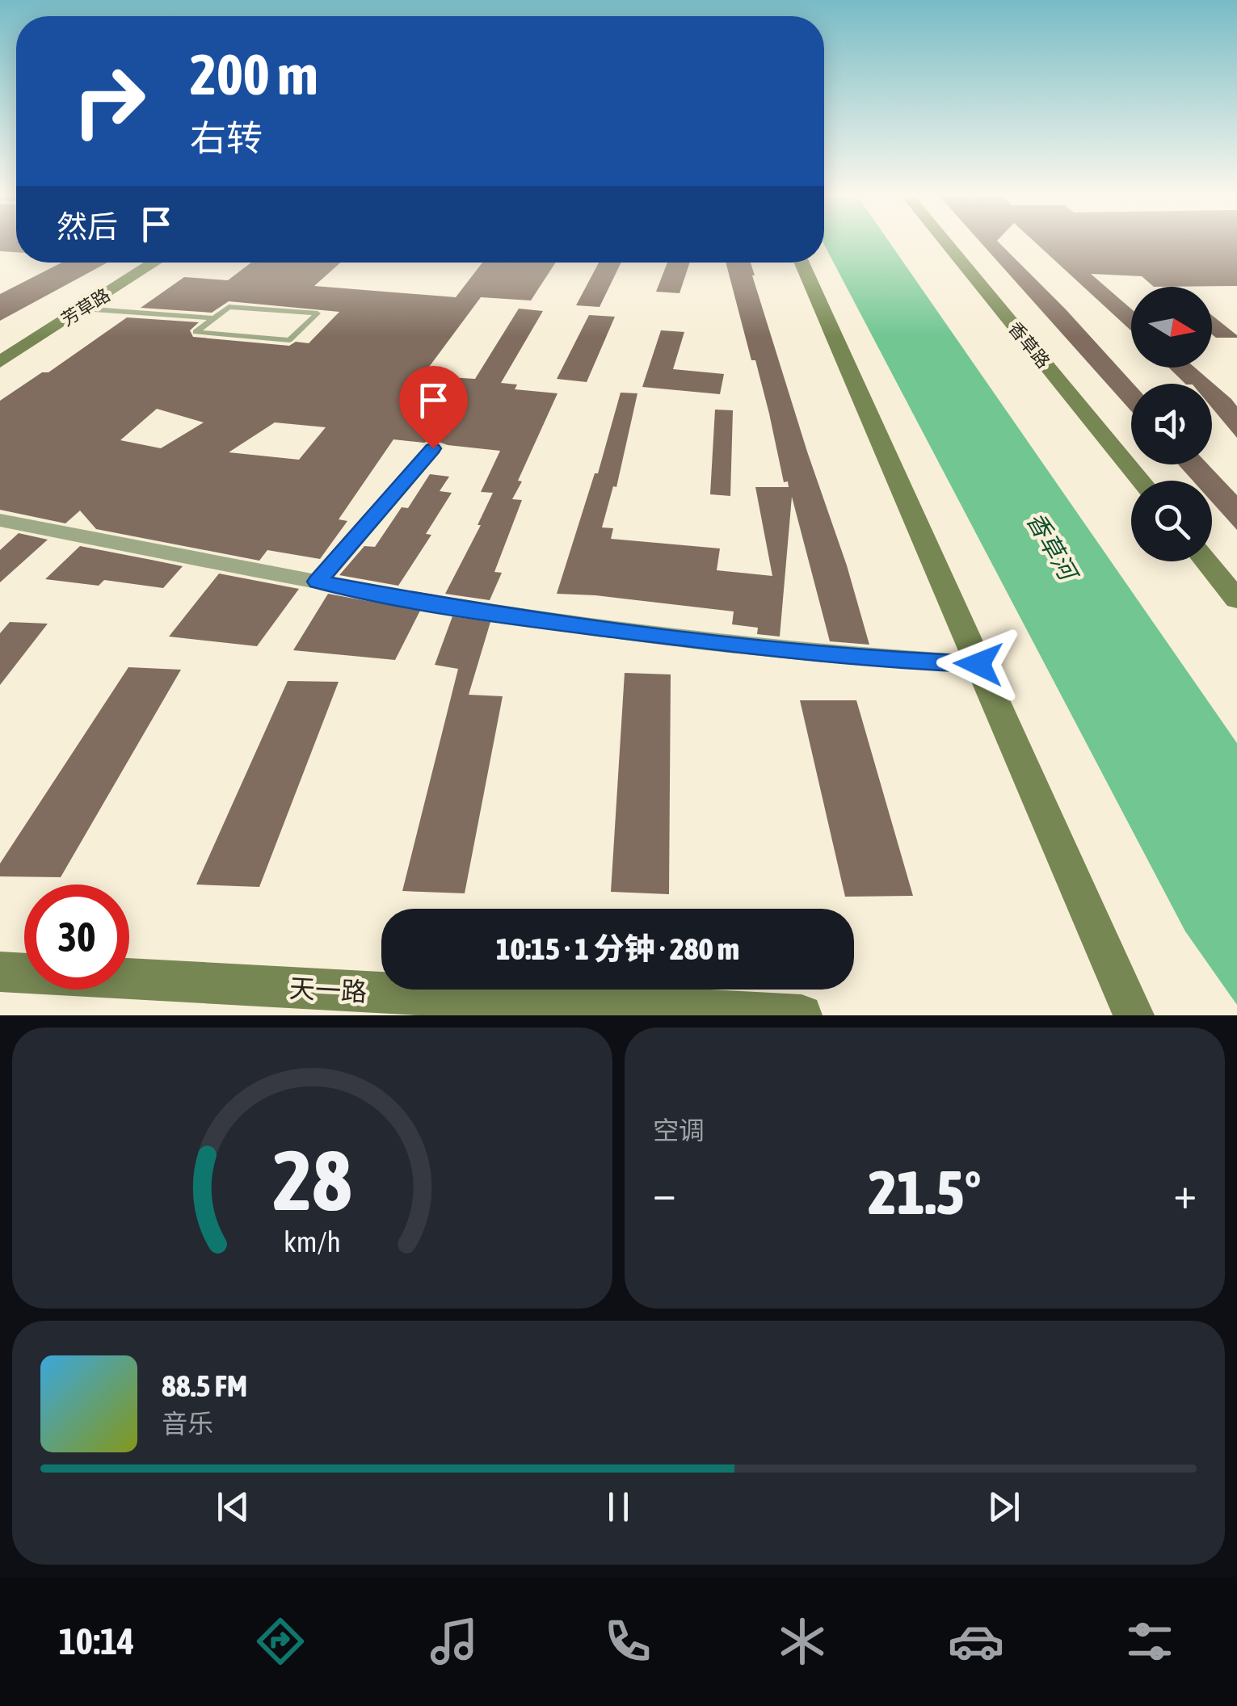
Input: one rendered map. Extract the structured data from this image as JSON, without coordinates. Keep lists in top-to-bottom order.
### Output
{
  "streets": {
    "street": ["芳草路", "香草路", "天一路"]
  },
  "water": ["香草河"],
  "north": "right",
  "page": {
    "turn": ["200 m", "右转"],
    "then": "然后",
    "limit": "30",
    "trip": "10:15 · 1 分钟 · 280 m",
    "tile": "空调",
    "heat": ["−", "21.5°", "+"],
    "song": ["88.5 FM", "音乐"],
    "tabs": "10:14",
    "gauge": ["28", "km/h"]
  }
}
